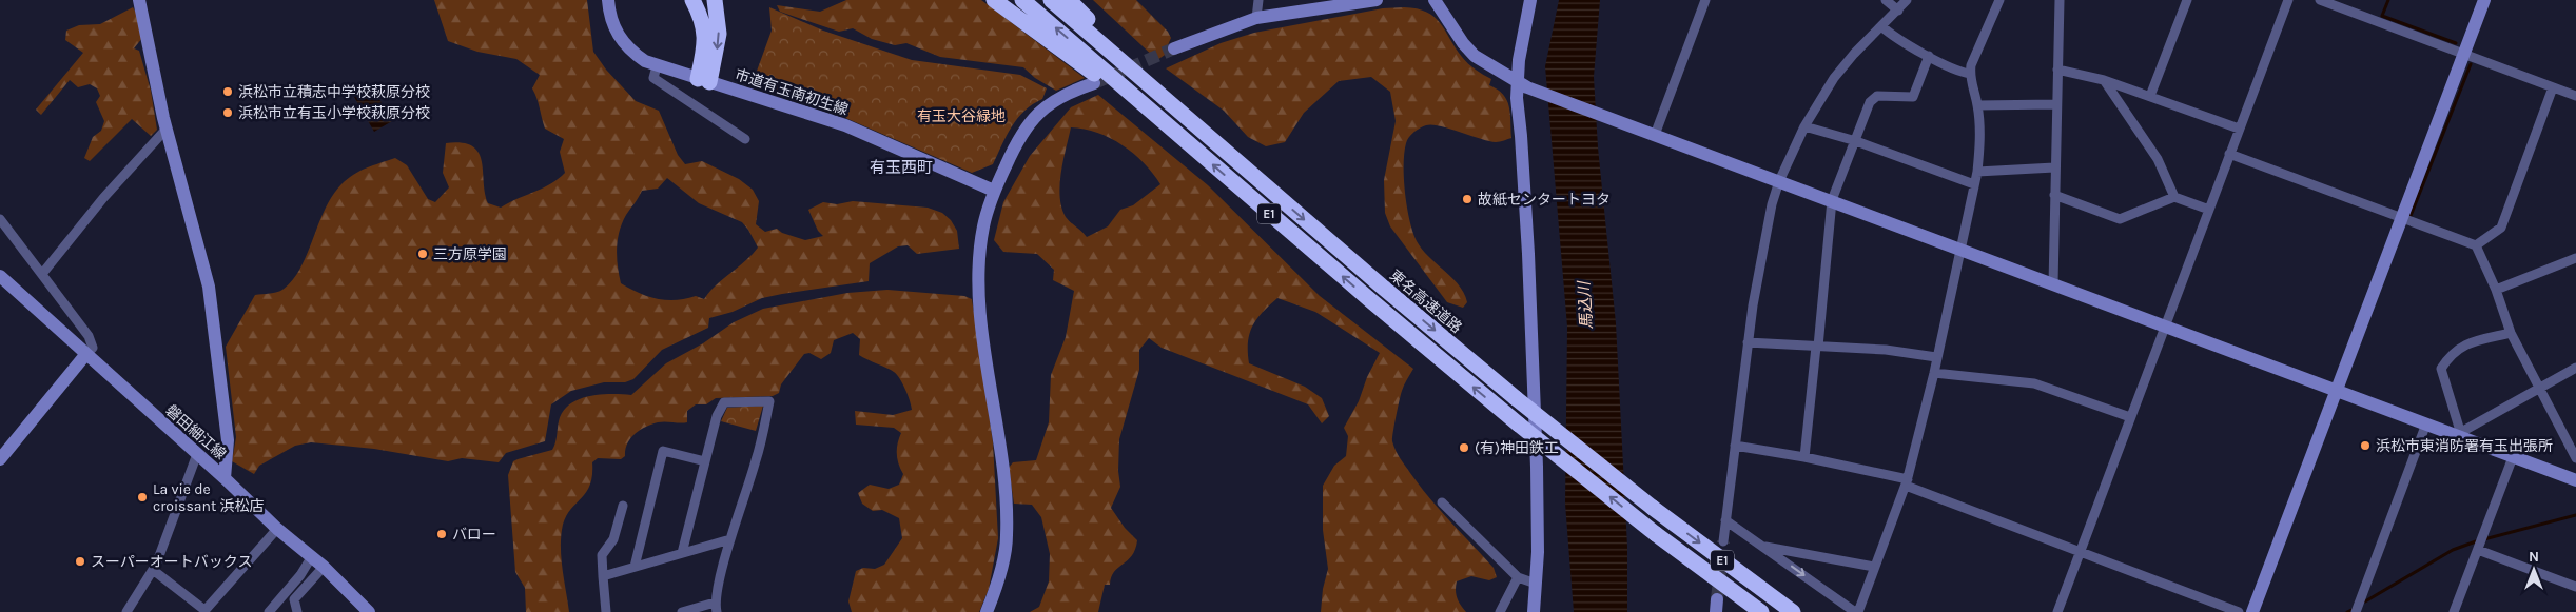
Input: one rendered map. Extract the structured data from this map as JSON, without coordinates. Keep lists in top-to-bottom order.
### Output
{
  "streets": {
    "highway": ["E1", "東名高速道路"],
    "street": ["市道有玉南初生線", "磐田細江線"]
  },
  "districts": ["有玉西町"],
  "water": ["馬込川"],
  "parks": ["有玉大谷緑地"],
  "places": [
    "浜松市立積志中学校萩原分校",
    "浜松市立有玉小学校萩原分校",
    "故紙センタートヨタ",
    "三方原学園",
    "浜松市東消防署有玉出張所",
    "(有)神田鉄工",
    "La vie de croissant 浜松店",
    "バロー",
    "スーパーオートバックス"
  ],
  "north": "top"
}
